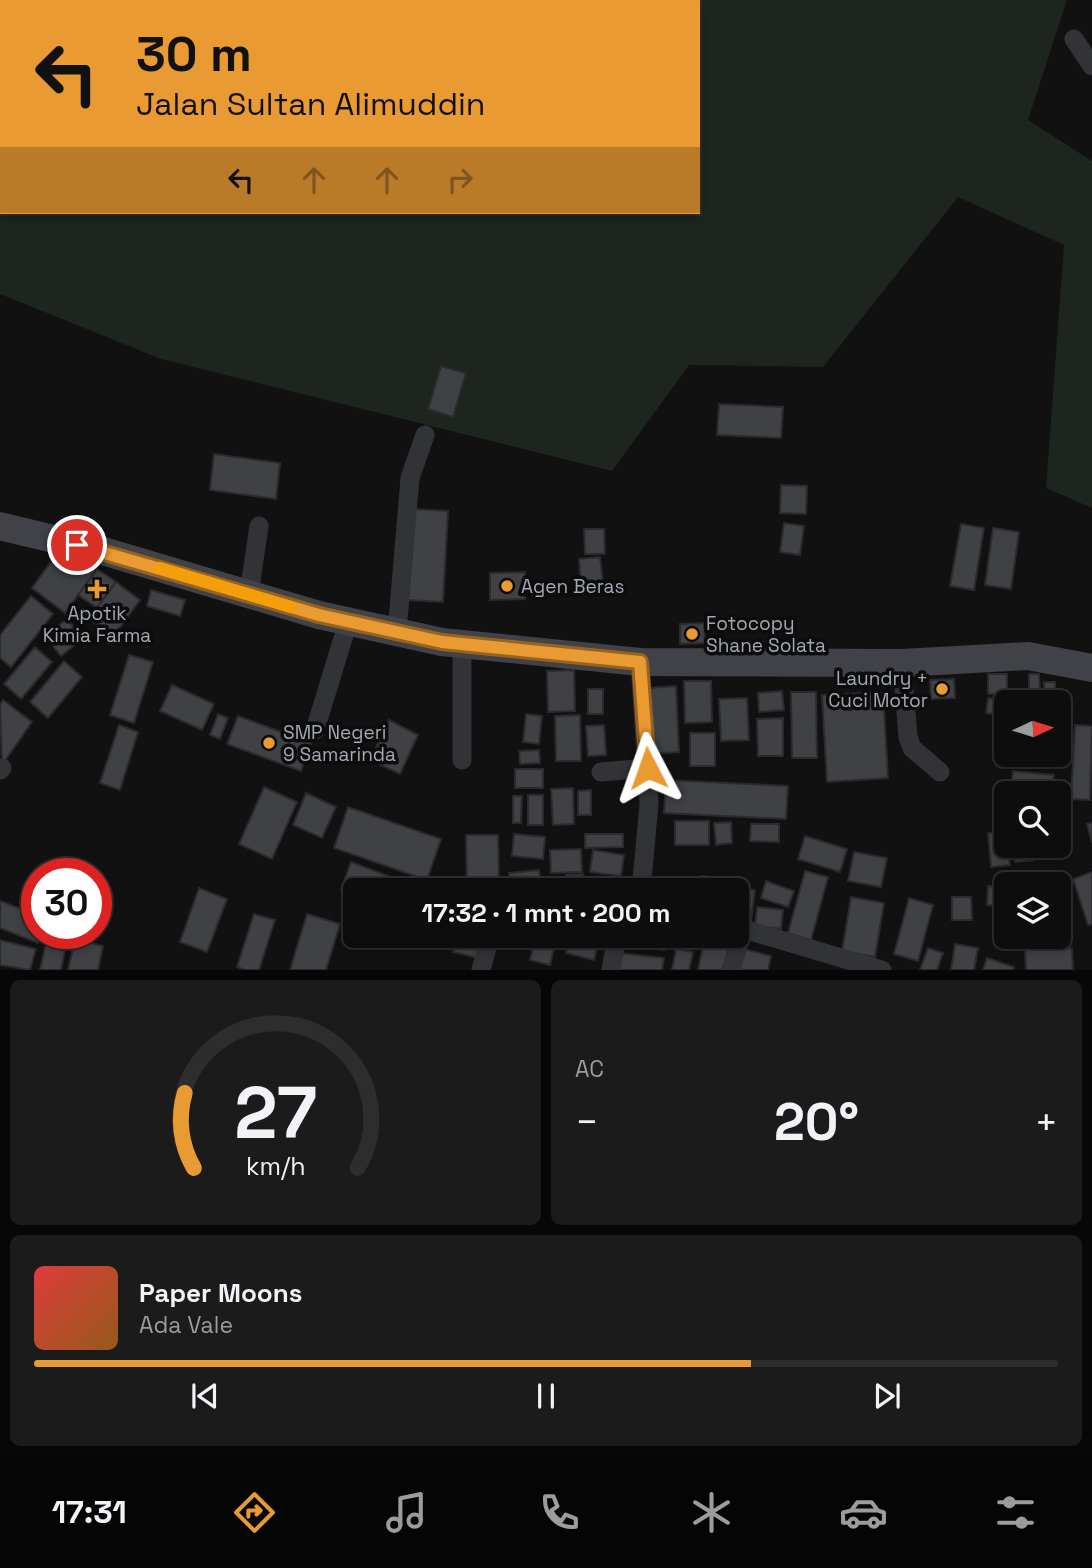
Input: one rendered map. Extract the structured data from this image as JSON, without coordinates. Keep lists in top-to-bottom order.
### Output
{
  "places": {
    "other": [
      "Agen Beras",
      "Fotocopy Shane Solata",
      "Laundry + Cuci Motor",
      "SMP Negeri 9 Samarinda"
    ],
    "health": ["Apotik Kimia Farma"]
  },
  "north": "right",
  "page": {
    "turn": ["30 m", "Jalan Sultan Alimuddin"],
    "limit": "30",
    "trip": "17:32 · 1 mnt · 200 m",
    "tile": "AC",
    "heat": ["−", "20°", "+"],
    "song": ["Paper Moons", "Ada Vale"],
    "tabs": "17:31",
    "gauge": ["27", "km/h"]
  }
}
